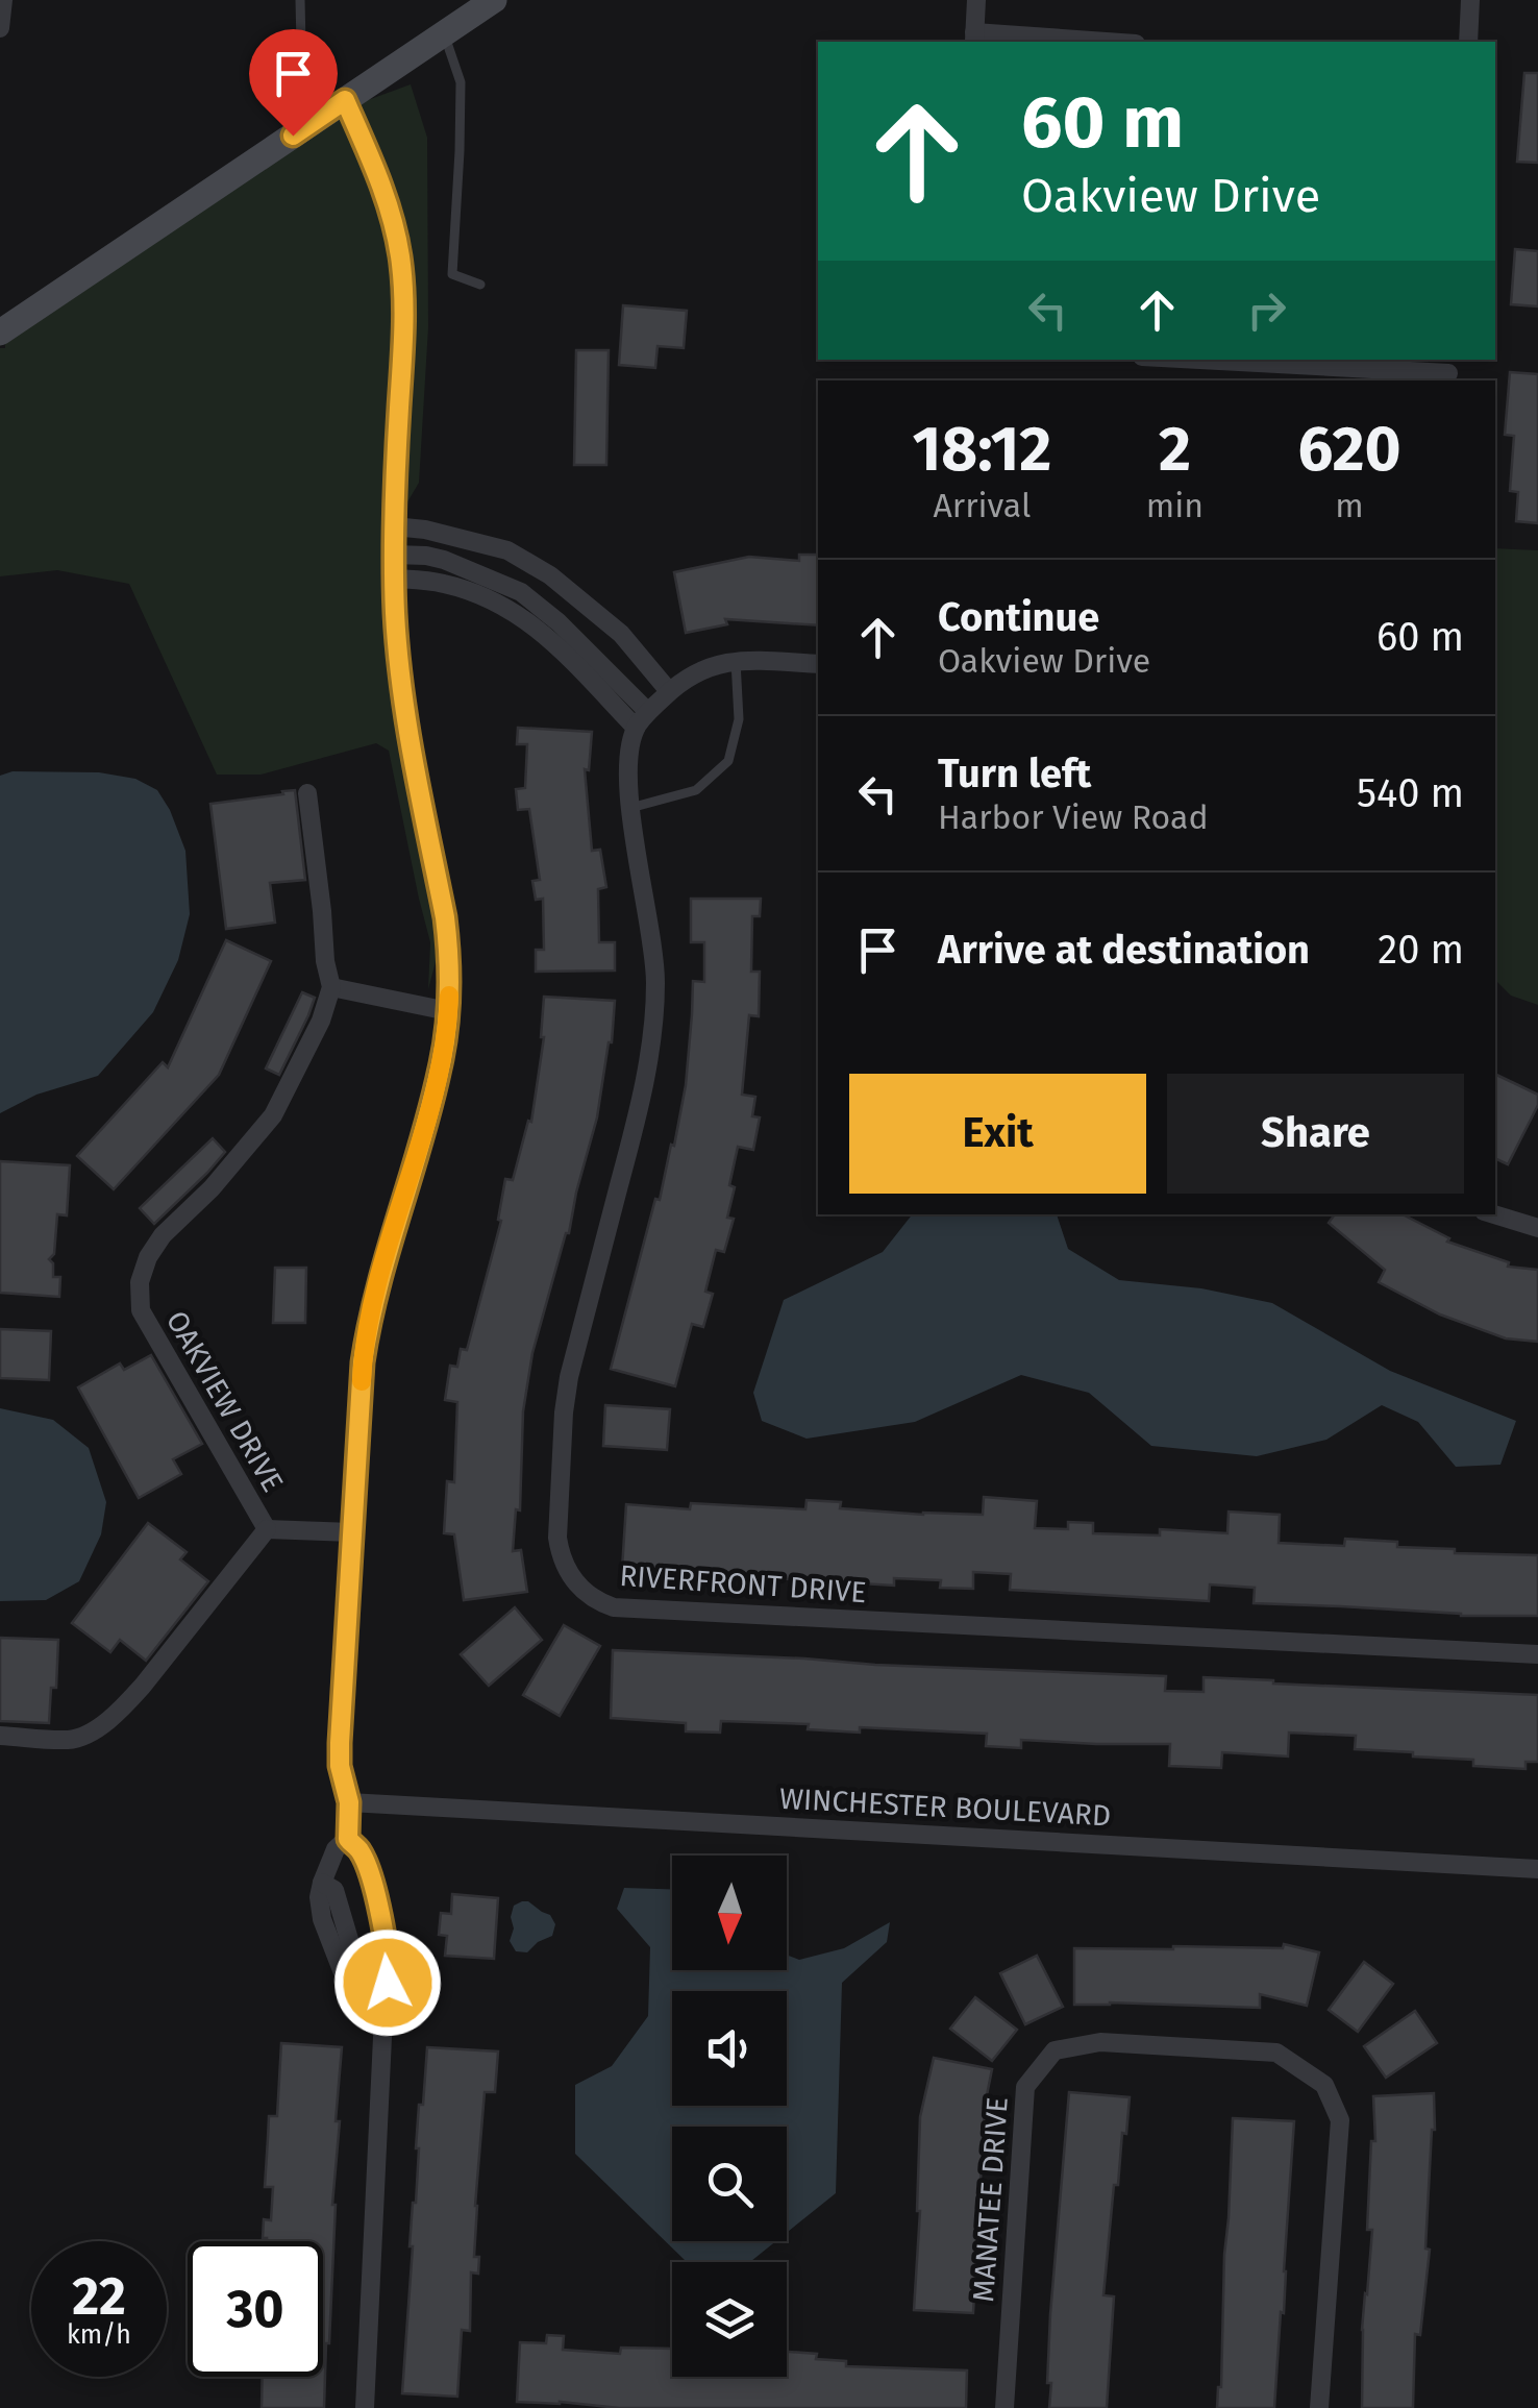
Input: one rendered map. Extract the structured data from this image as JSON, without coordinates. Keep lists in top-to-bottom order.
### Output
{
  "streets": {
    "street": [
      "OAKVIEW DRIVE",
      "RIVERFRONT DRIVE",
      "WINCHESTER BOULEVARD",
      "MANATEE DRIVE"
    ]
  },
  "north": "bottom",
  "page": {
    "turn": ["60 m", "Oakview Drive"],
    "eta": [
      "18:12",
      "Arrival",
      "2",
      "min",
      "620",
      "m"
    ],
    "list": [
      {
        "name": "Continue",
        "note": "Oakview Drive",
        "value": "60 m"
      },
      {
        "name": "Turn left",
        "note": "Harbor View Road",
        "value": "540 m"
      },
      {
        "name": "Arrive at destination",
        "value": "20 m"
      }
    ],
    "buttons": ["Exit", "Share"],
    "speed": "22 km/h",
    "limit": "30"
  }
}
